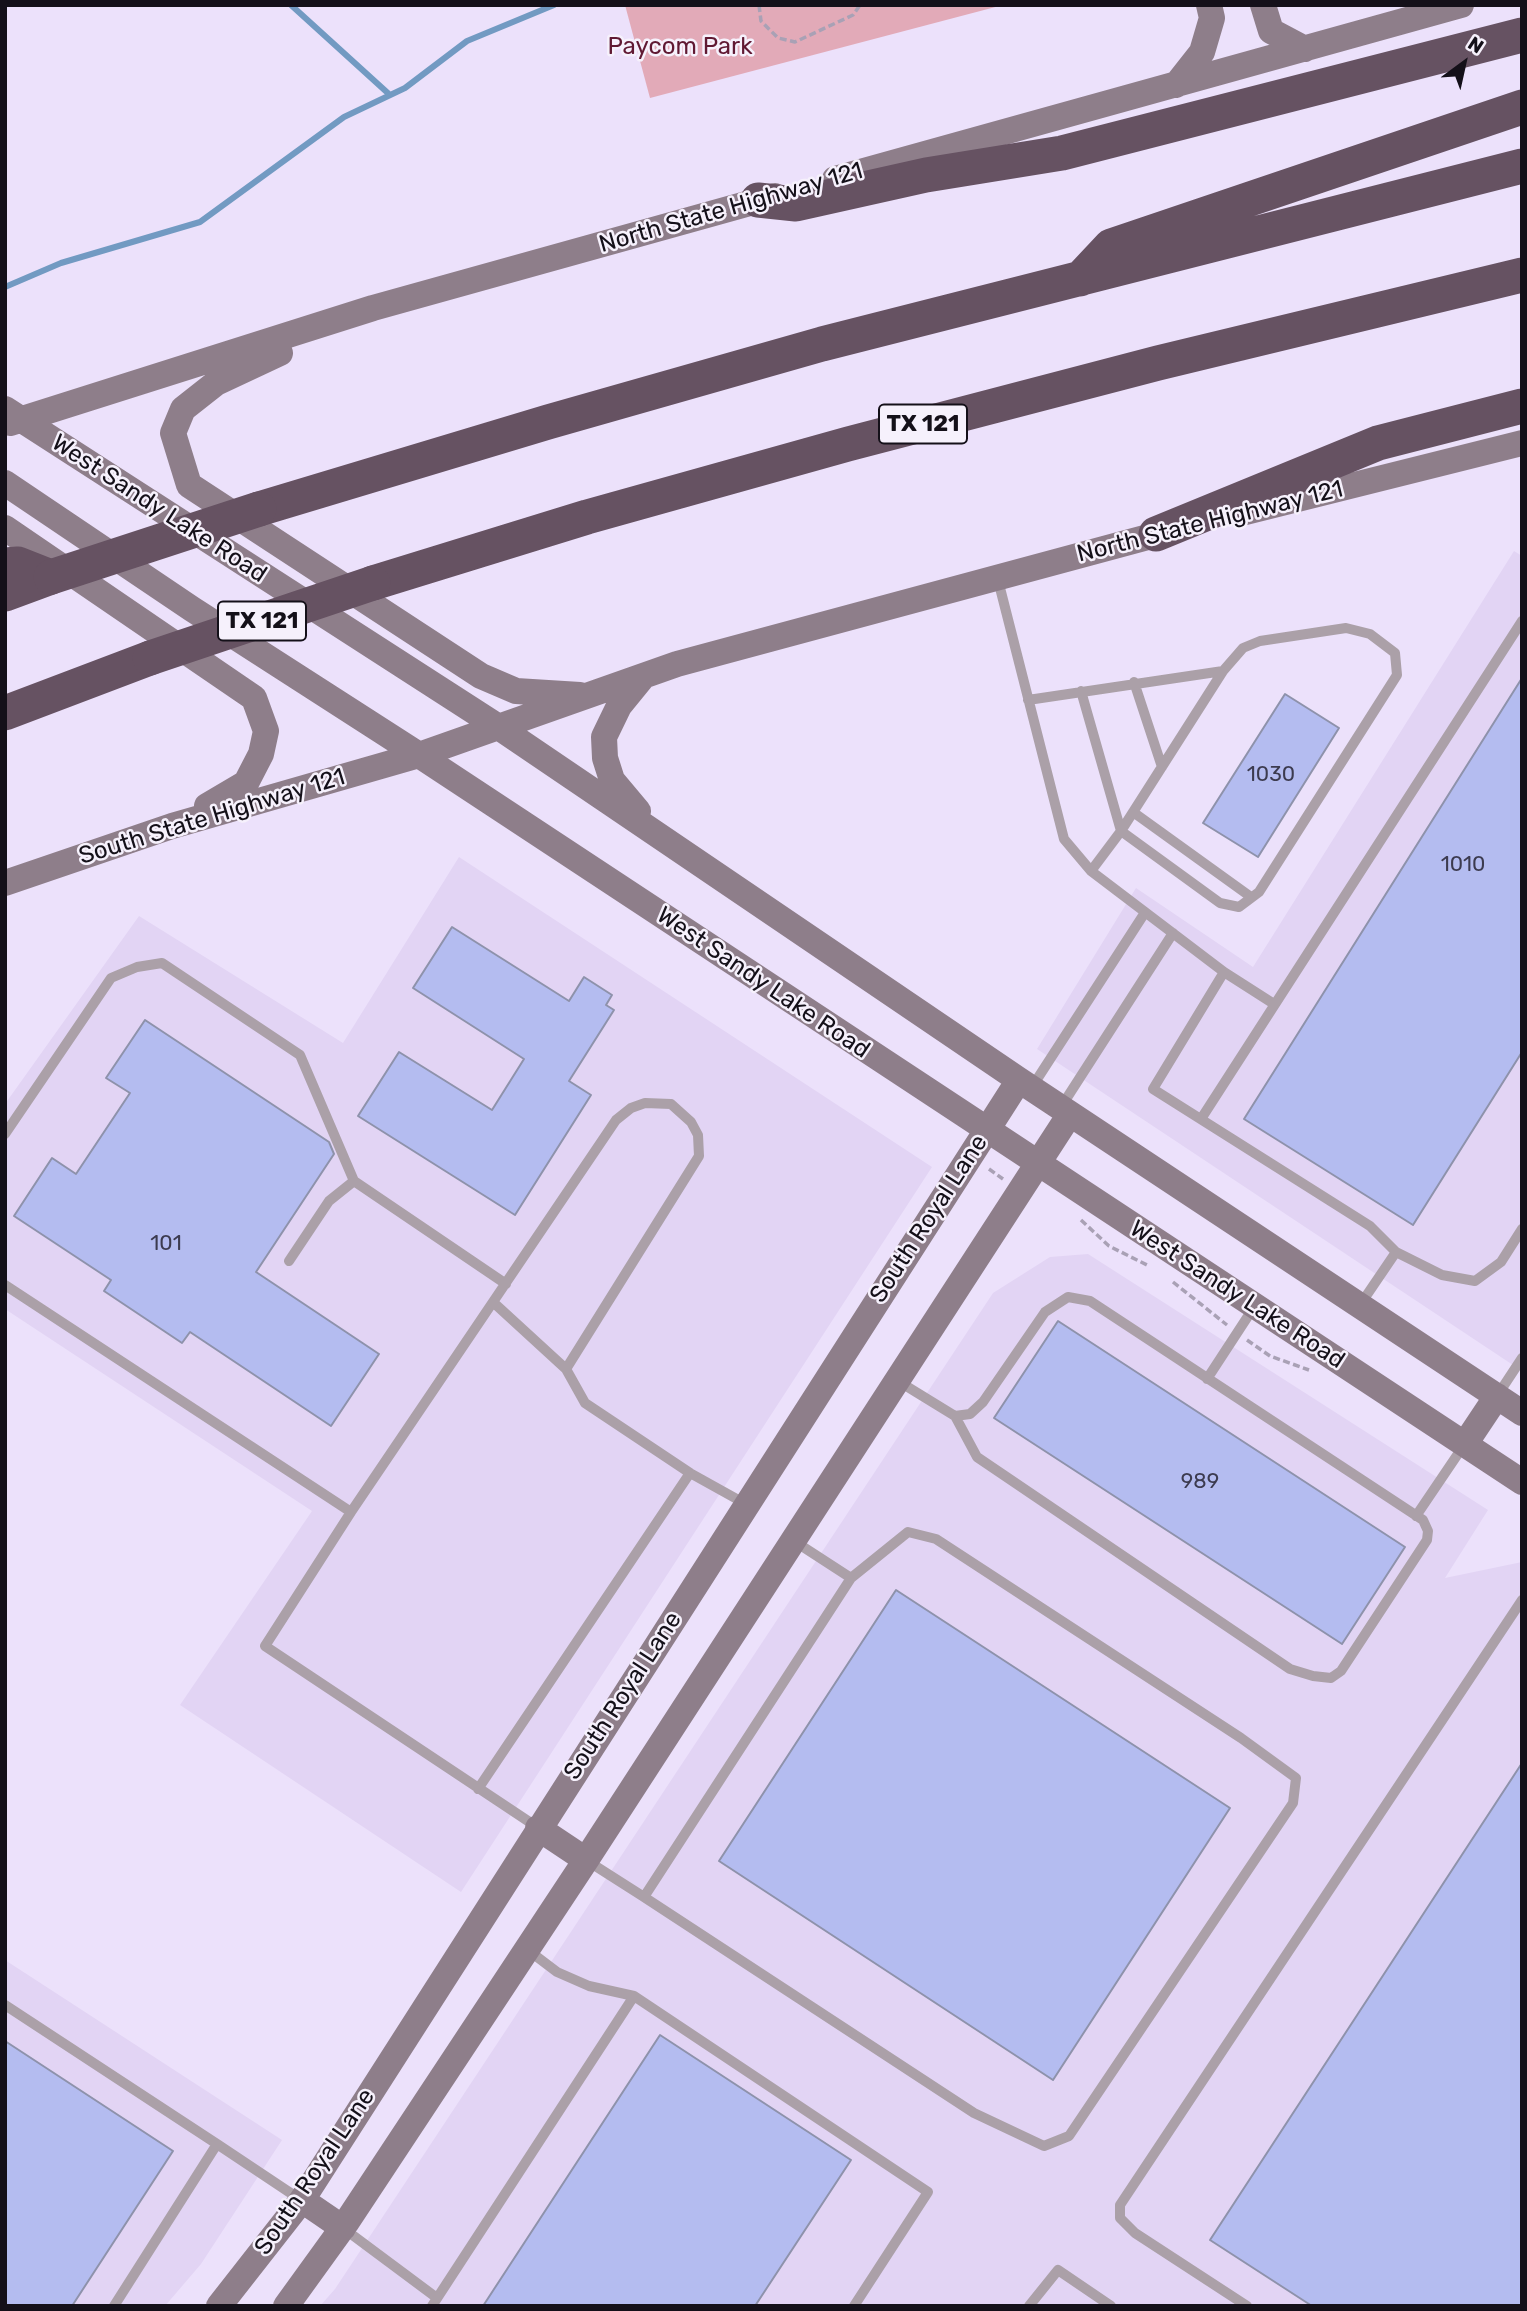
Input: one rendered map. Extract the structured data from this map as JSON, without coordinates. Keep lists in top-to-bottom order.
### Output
{
  "streets": {
    "highway": ["TX 121"],
    "main road": [
      "North State Highway 121",
      "West Sandy Lake Road",
      "South State Highway 121",
      "South Royal Lane"
    ]
  },
  "crossings": [
    ["North State Highway 121", "West Sandy Lake Road"],
    ["North State Highway 121", "South State Highway 121"],
    ["West Sandy Lake Road", "South State Highway 121"],
    ["West Sandy Lake Road", "South Royal Lane"]
  ],
  "parks": ["Paycom Park"],
  "house_numbers": [
    "1030",
    "1010",
    "101",
    "989"
  ],
  "north": "top right"
}
